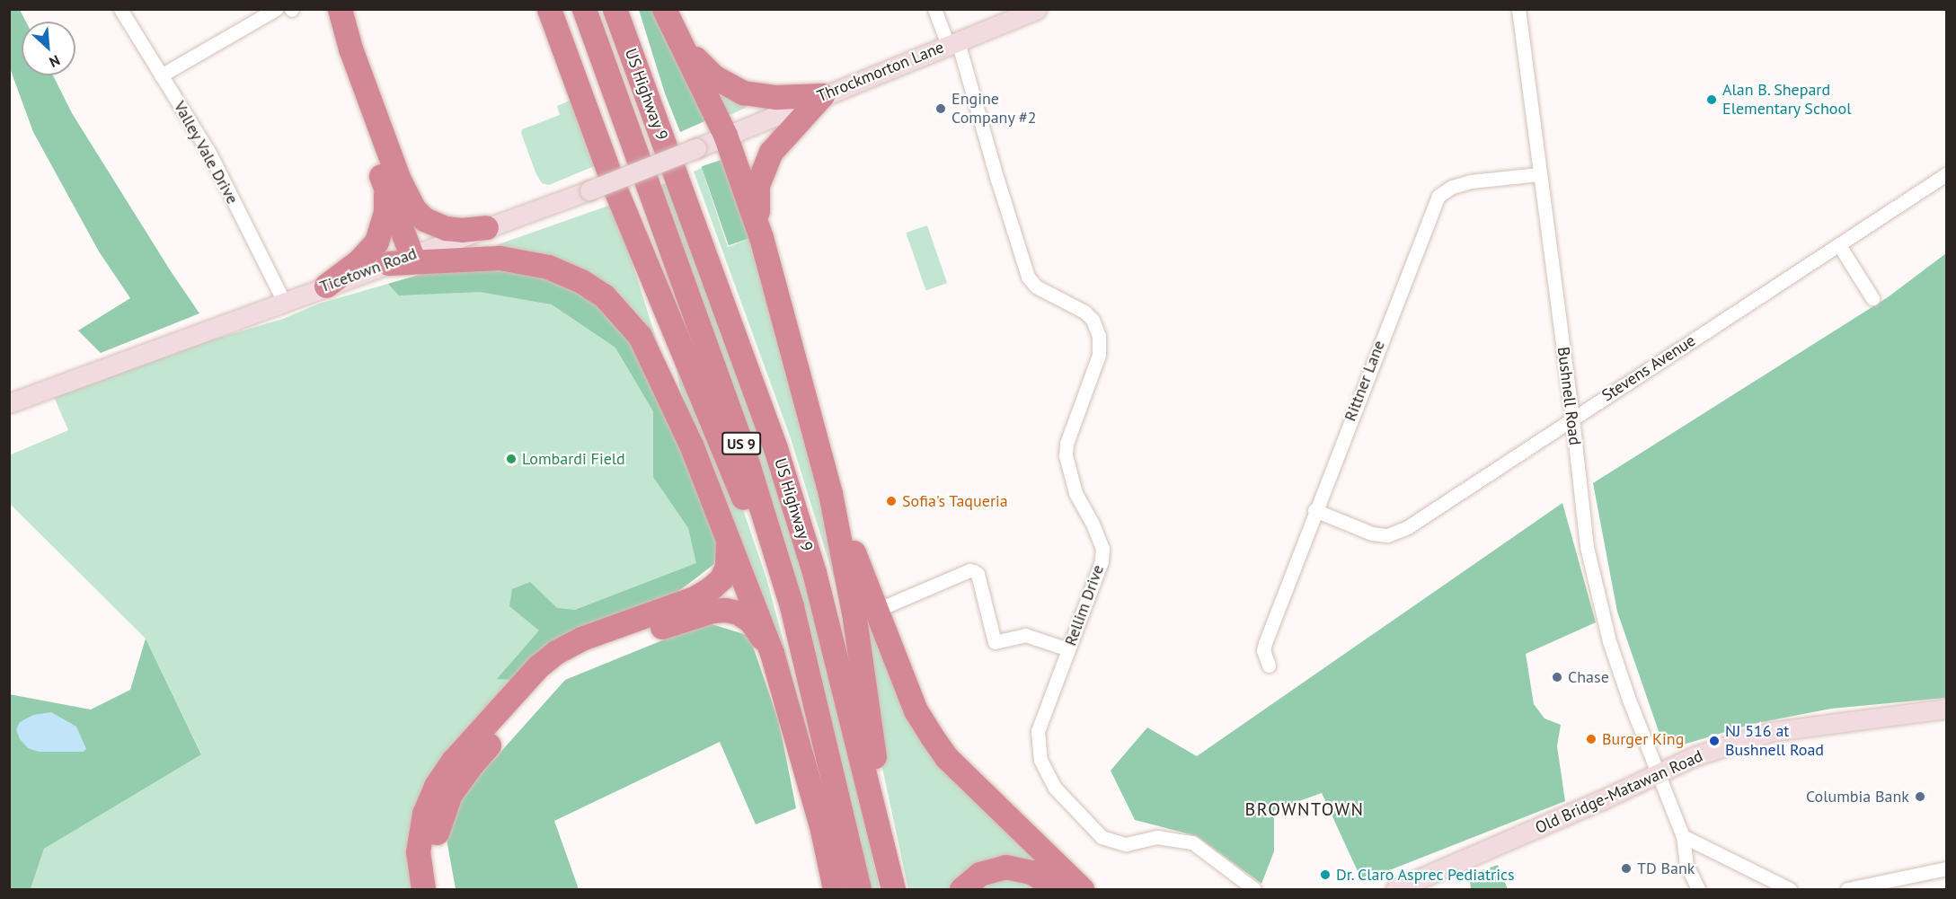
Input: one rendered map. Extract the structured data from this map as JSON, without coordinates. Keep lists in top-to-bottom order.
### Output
{
  "streets": {
    "highway": ["US Highway 9", "US 9"],
    "street": [
      "Throckmorton Lane",
      "Valley Vale Drive",
      "Ticetown Road",
      "Stevens Avenue",
      "Rittner Lane",
      "Bushnell Road",
      "Rellim Drive",
      "Old Bridge-Matawan Road"
    ]
  },
  "crossings": [
    ["Throckmorton Lane", "Ticetown Road"],
    ["Throckmorton Lane", "Rellim Drive"],
    ["Valley Vale Drive", "Ticetown Road"],
    ["Stevens Avenue", "Rittner Lane"],
    ["Stevens Avenue", "Bushnell Road"],
    ["Rittner Lane", "Bushnell Road"],
    ["Bushnell Road", "Old Bridge-Matawan Road"]
  ],
  "districts": ["BROWNTOWN"],
  "places": [
    "Alan B. Shepard Elementary School",
    "Engine Company #2",
    "Lombardi Field",
    "Sofia's Taqueria",
    "Chase",
    "Burger King",
    "NJ 516 at Bushnell Road",
    "Columbia Bank",
    "TD Bank",
    "Dr. Claro Asprec Pediatrics"
  ],
  "north": "bottom right"
}
